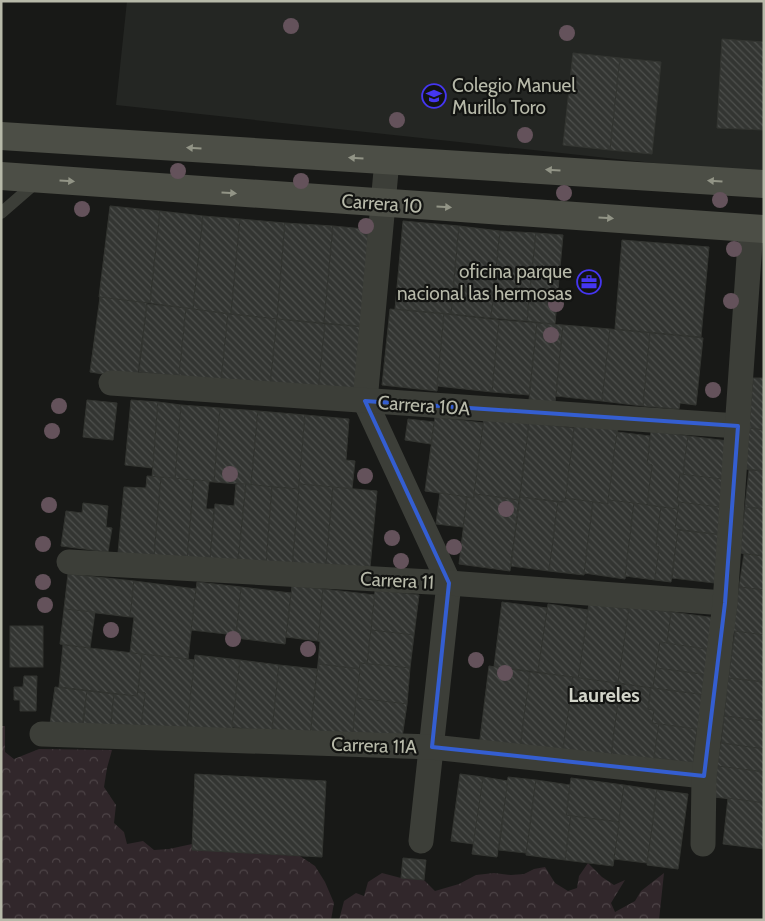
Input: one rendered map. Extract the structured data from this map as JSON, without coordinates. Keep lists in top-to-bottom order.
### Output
{
  "streets": {
    "main road": ["Carrera 10"],
    "street": ["Carrera 10A", "Carrera 11", "Carrera 11A"]
  },
  "districts": ["Laureles"],
  "places": {
    "school or university": ["Colegio Manuel Murillo Toro"],
    "office": ["oficina parque nacional las hermosas"]
  }
}
